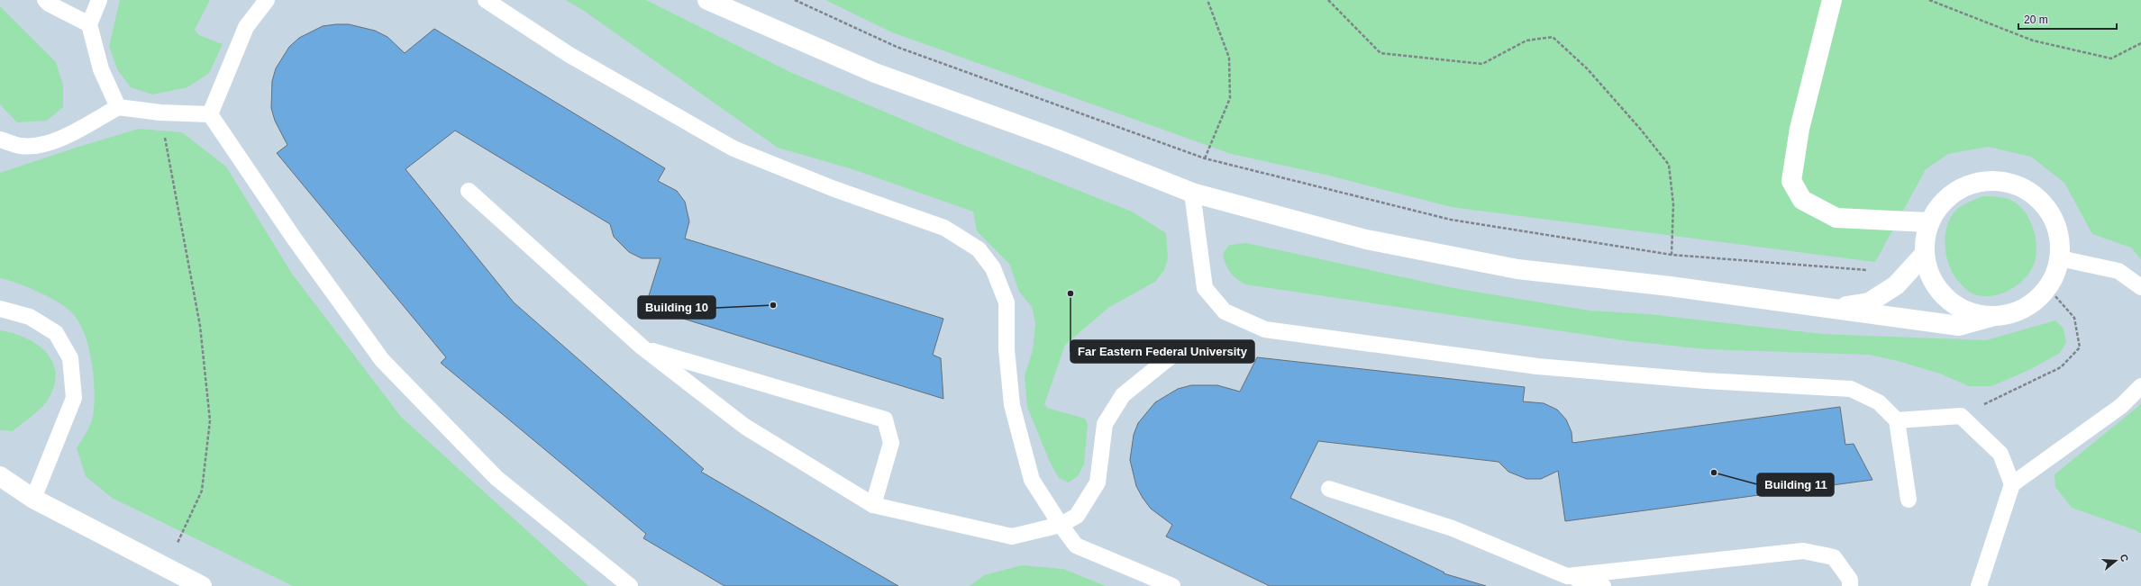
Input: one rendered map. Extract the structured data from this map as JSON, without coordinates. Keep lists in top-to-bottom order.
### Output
{
  "places": ["Far Eastern Federal University", "Building 10", "Building 11"],
  "scale_bar": "20 m",
  "north": "right"
}
